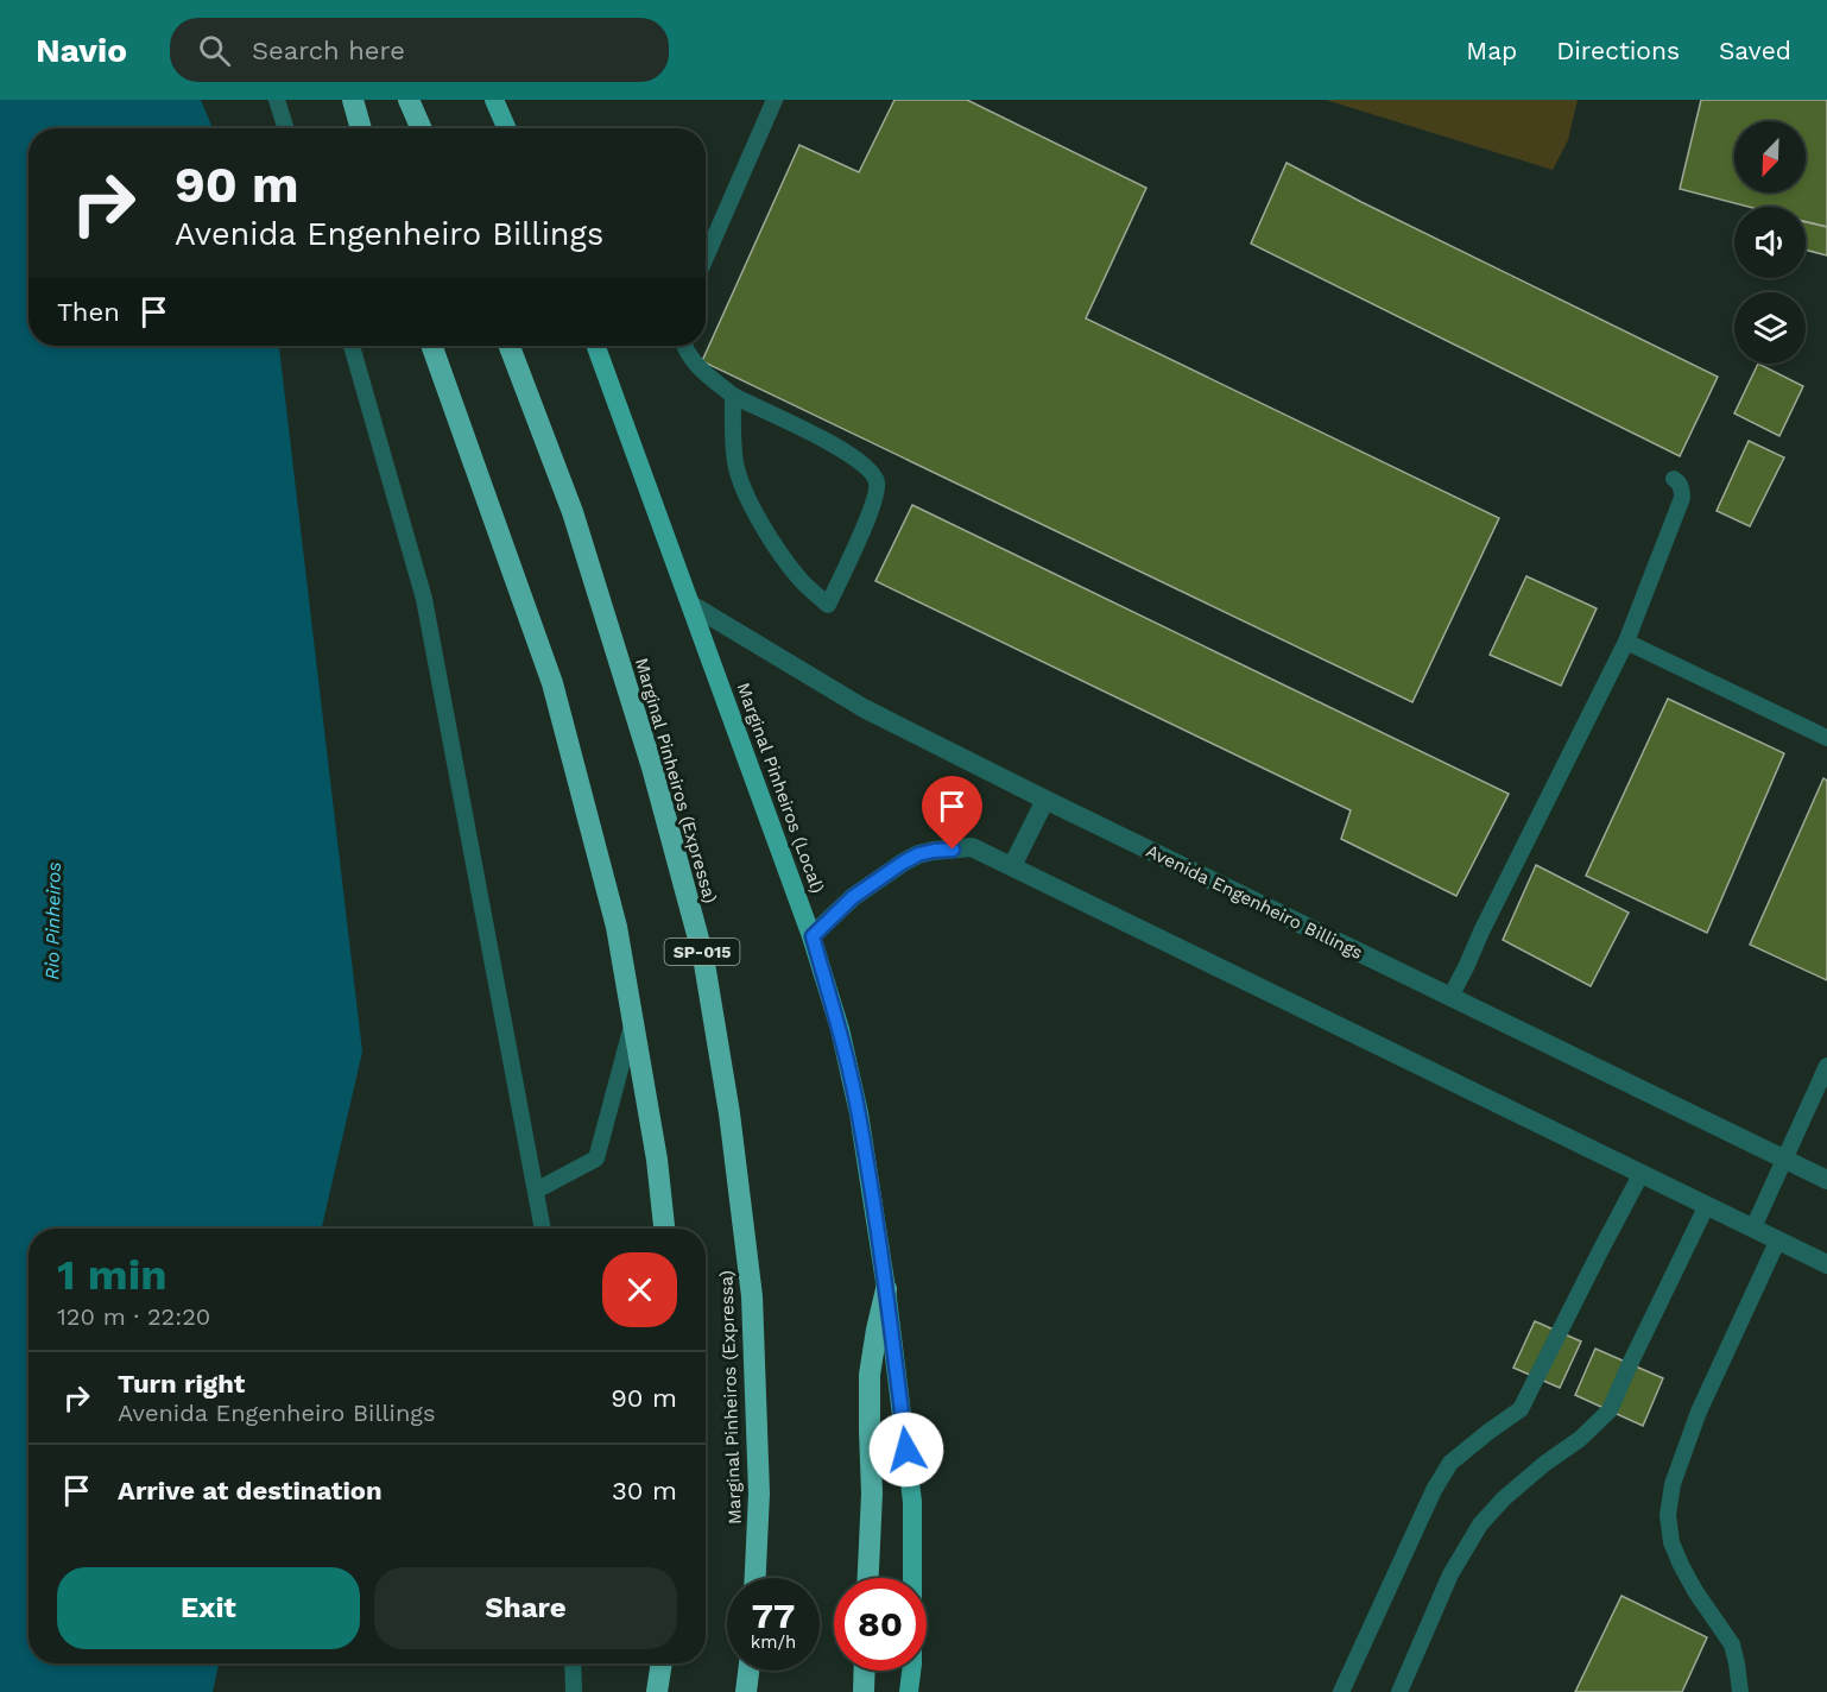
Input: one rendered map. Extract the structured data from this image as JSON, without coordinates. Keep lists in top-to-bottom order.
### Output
{
  "streets": {
    "highway": ["Marginal Pinheiros (Expressa)", "Marginal Pinheiros (Local)", "SP-015"],
    "street": ["Avenida Engenheiro Billings"]
  },
  "crossings": [
    ["Marginal Pinheiros (Local)", "Avenida Engenheiro Billings"]
  ],
  "water": ["Rio Pinheiros"],
  "north": "bottom left",
  "page": {
    "header": "Navio",
    "search": "Search here",
    "nav": ["Map", "Directions", "Saved"],
    "turn": ["90 m", "Avenida Engenheiro Billings"],
    "then": "Then",
    "heading": ["1 min", "120 m · 22:20"],
    "list": [
      {
        "name": "Turn right",
        "note": "Avenida Engenheiro Billings",
        "value": "90 m"
      },
      {
        "name": "Arrive at destination",
        "value": "30 m"
      }
    ],
    "buttons": ["Exit", "Share"],
    "speed": "77 km/h",
    "limit": "80"
  }
}
